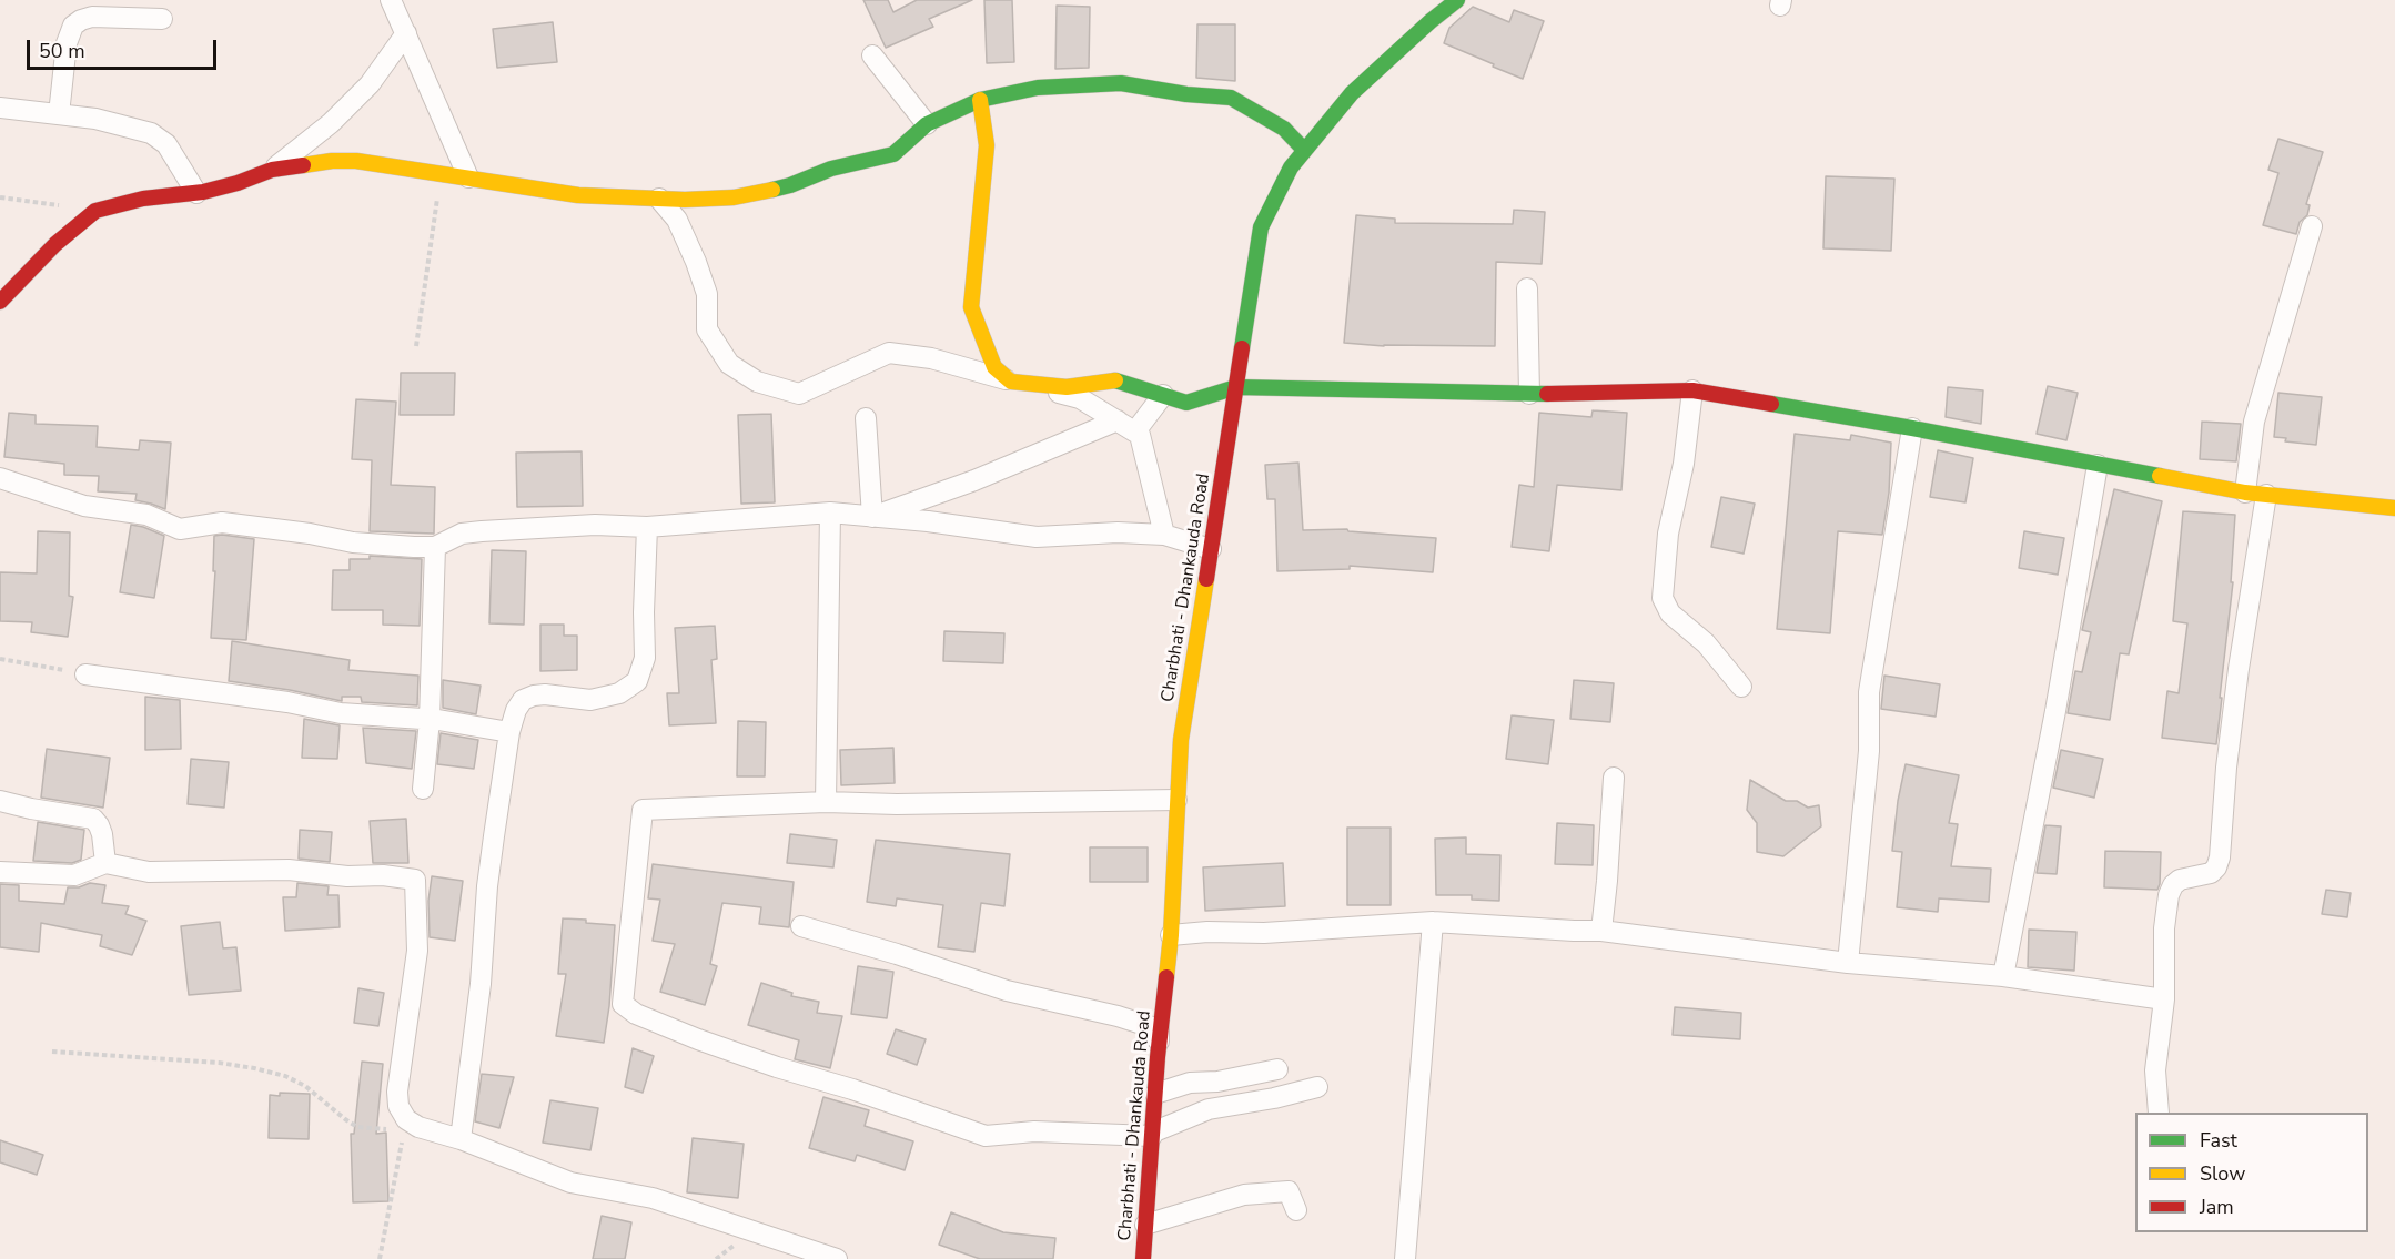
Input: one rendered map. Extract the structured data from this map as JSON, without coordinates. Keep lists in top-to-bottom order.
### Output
{
  "streets": {
    "street": ["Charbhati - Dhankauda Road"]
  },
  "legend": ["Fast", "Slow", "Jam"],
  "scale_bar": "50 m"
}
